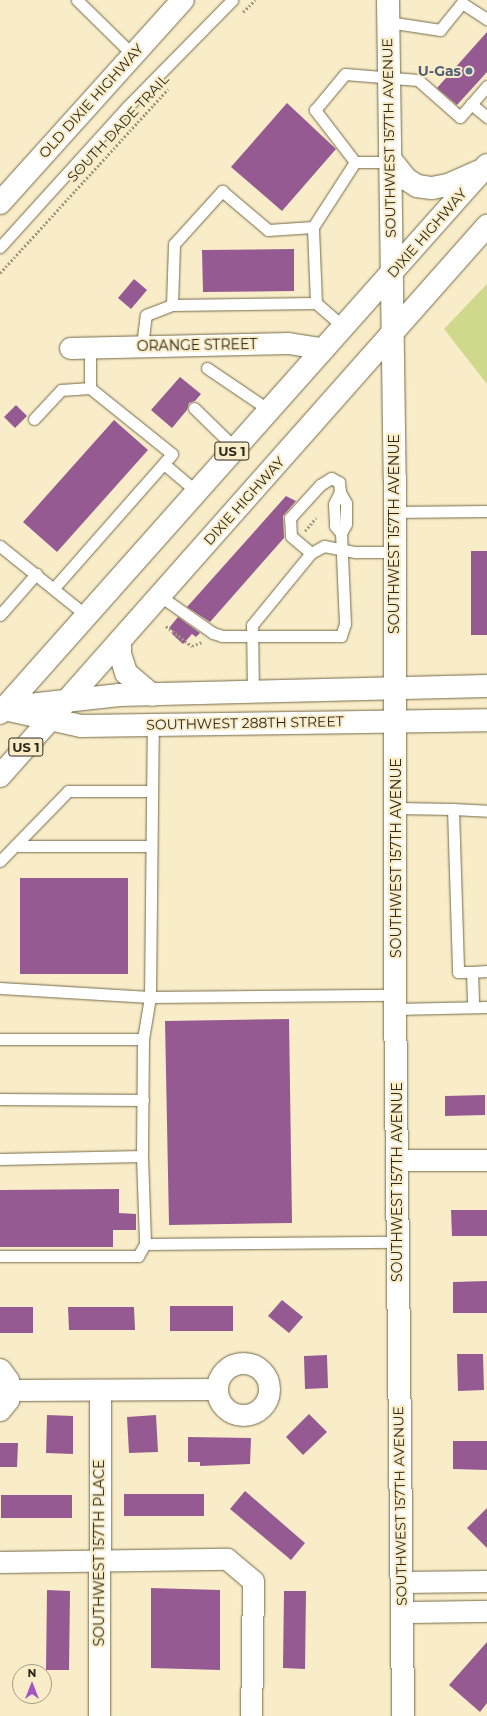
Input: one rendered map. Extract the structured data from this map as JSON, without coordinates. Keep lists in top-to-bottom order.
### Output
{
  "streets": {
    "main road": [
      "OLD DIXIE HIGHWAY",
      "SOUTHWEST 157TH AVENUE",
      "DIXIE HIGHWAY",
      "US 1",
      "SOUTHWEST 288TH STREET"
    ],
    "street": ["ORANGE STREET", "SOUTHWEST 157TH PLACE"],
    "path": ["SOUTH DADE TRAIL"]
  },
  "crossings": [
    ["SOUTHWEST 157TH AVENUE", "DIXIE HIGHWAY"],
    ["SOUTHWEST 157TH AVENUE", "SOUTHWEST 288TH STREET"],
    ["DIXIE HIGHWAY", "ORANGE STREET"],
    ["DIXIE HIGHWAY", "SOUTHWEST 288TH STREET"]
  ],
  "places": ["U-Gas"],
  "north": "top"
}
